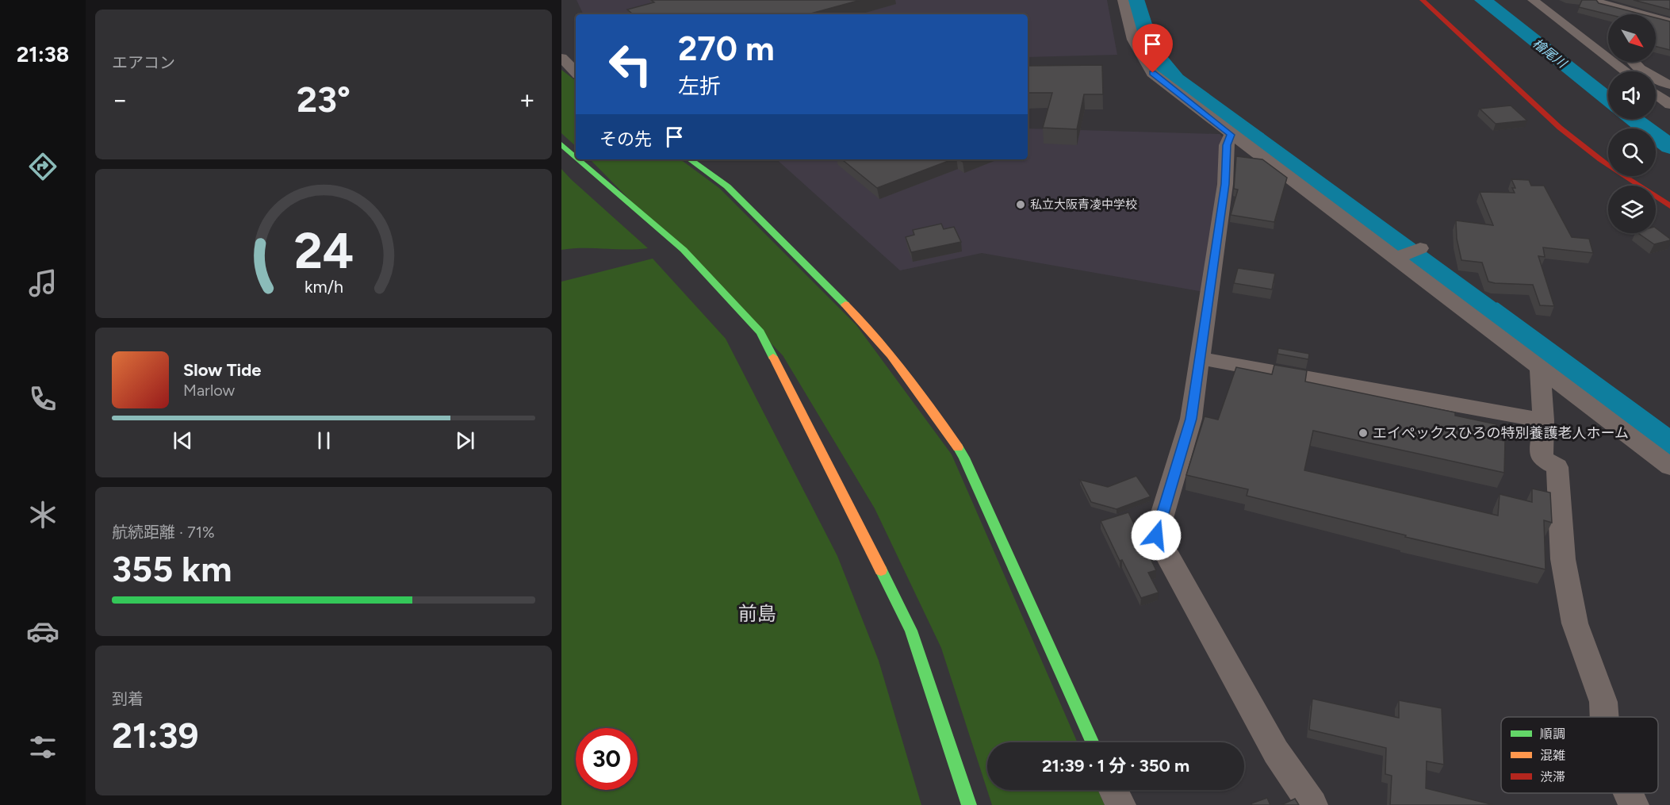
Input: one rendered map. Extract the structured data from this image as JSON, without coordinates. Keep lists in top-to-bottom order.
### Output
{
  "districts": ["前島"],
  "water": ["檜尾川"],
  "places": ["私立大阪青凌中学校", "エイぺックスひろの特別養護老人ホーム"],
  "legend": ["順調", "混雑", "渋滞"],
  "north": "bottom right",
  "page": {
    "tabs": "21:38",
    "tile": [
      "エアコン",
      ["航続距離 · 71%", "355 km"],
      ["到着", "21:39"]
    ],
    "turn": ["270 m", "左折"],
    "heat": ["−", "23°", "+"],
    "then": "その先",
    "song": ["Slow Tide", "Marlow"],
    "limit": "30",
    "trip": "21:39 · 1 分 · 350 m",
    "gauge": ["24", "km/h"]
  }
}
